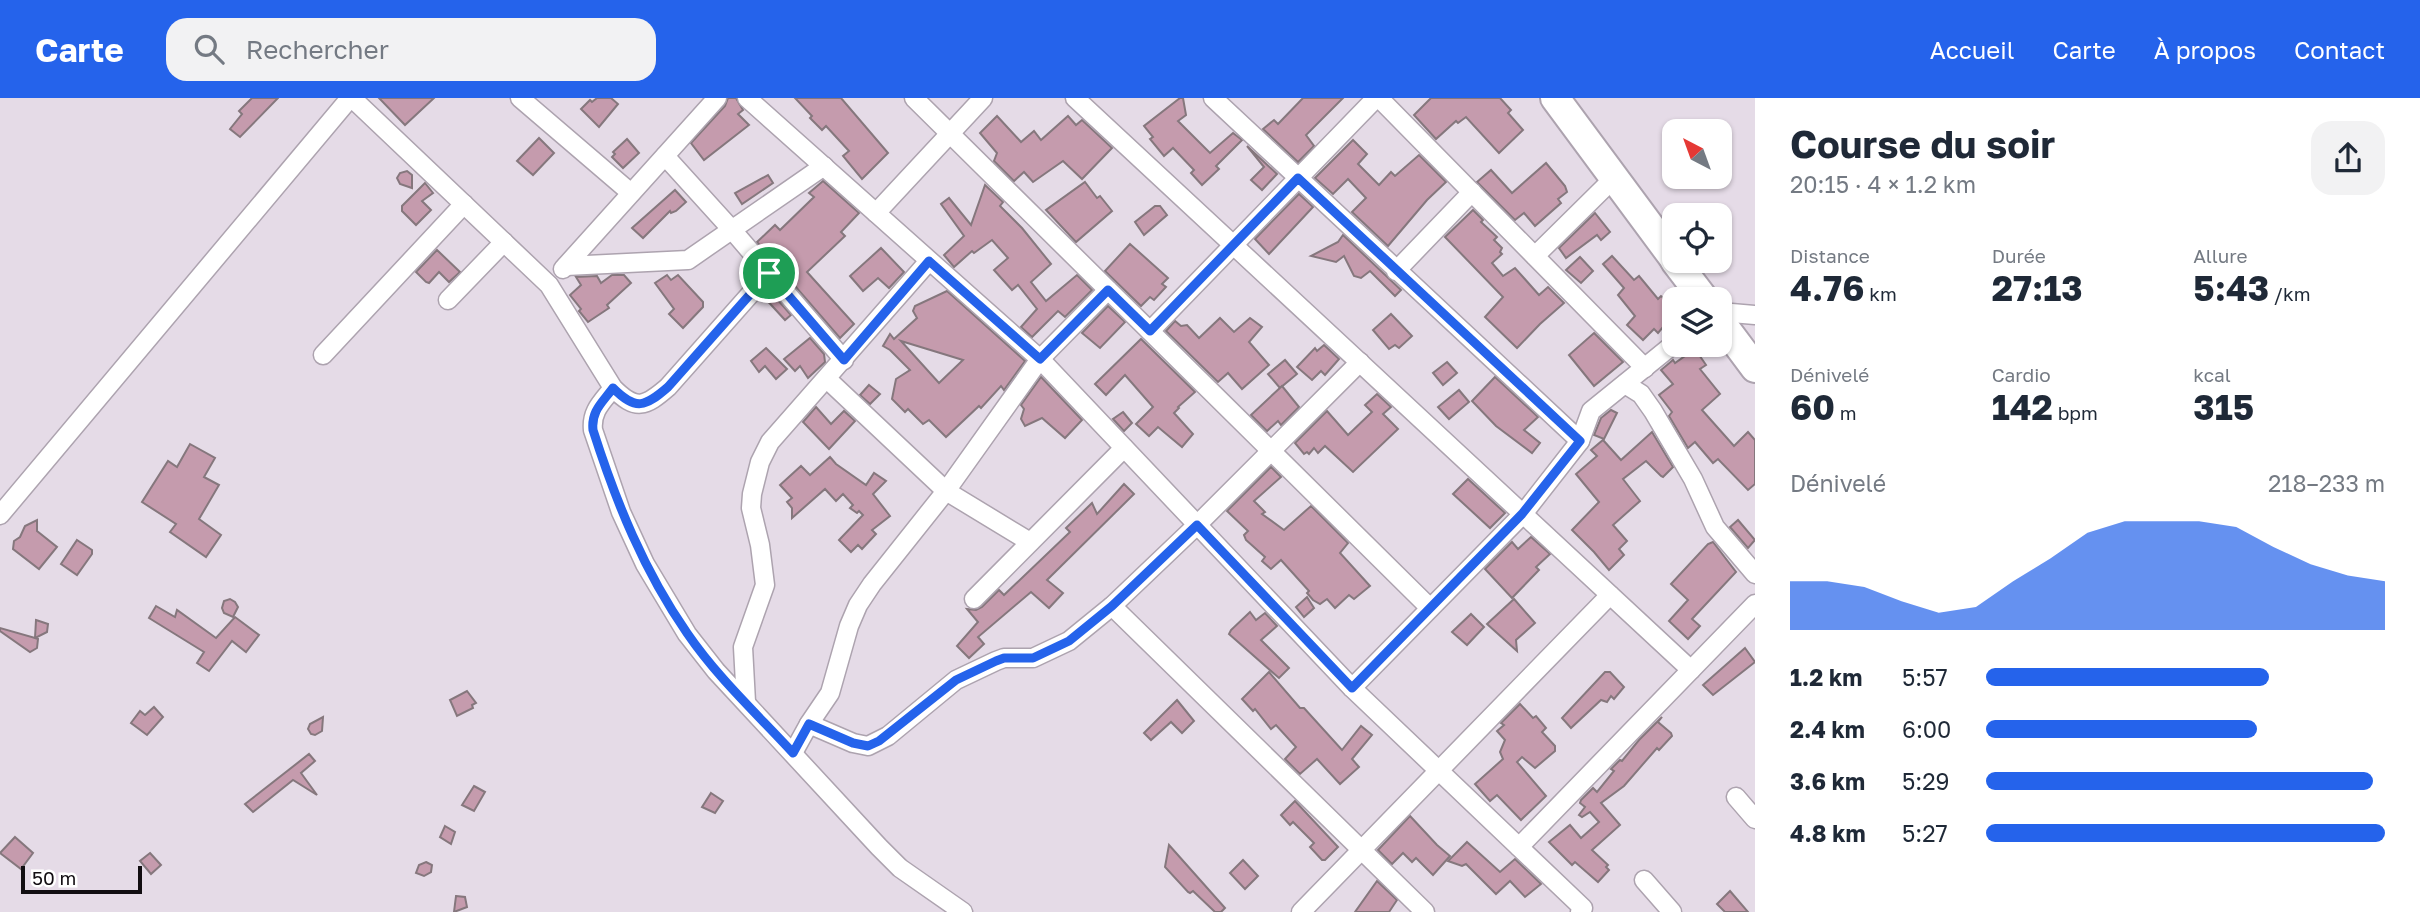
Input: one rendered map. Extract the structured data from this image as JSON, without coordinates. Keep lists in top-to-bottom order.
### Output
{
  "scale_bar": "50 m",
  "north": "top left",
  "page": {
    "header": "Carte",
    "search": "Rechercher",
    "nav": [
      "Accueil",
      "Carte",
      "À propos",
      "Contact"
    ],
    "heading": ["Course du soir", "20:15 · 4 × 1.2 km"],
    "stats": [
      ["Distance", "4.76 km"],
      ["Durée", "27:13"],
      ["Allure", "5:43 /km"],
      ["Dénivelé", "60 m"],
      ["Cardio", "142 bpm"],
      ["kcal", "315"]
    ],
    "chart": ["Dénivelé", "218–233 m"],
    "list": [
      {
        "name": "1.2 km",
        "note": "5:57"
      },
      {
        "name": "2.4 km",
        "note": "6:00"
      },
      {
        "name": "3.6 km",
        "note": "5:29"
      },
      {
        "name": "4.8 km",
        "note": "5:27"
      }
    ],
    "scale": "50 m"
  }
}
